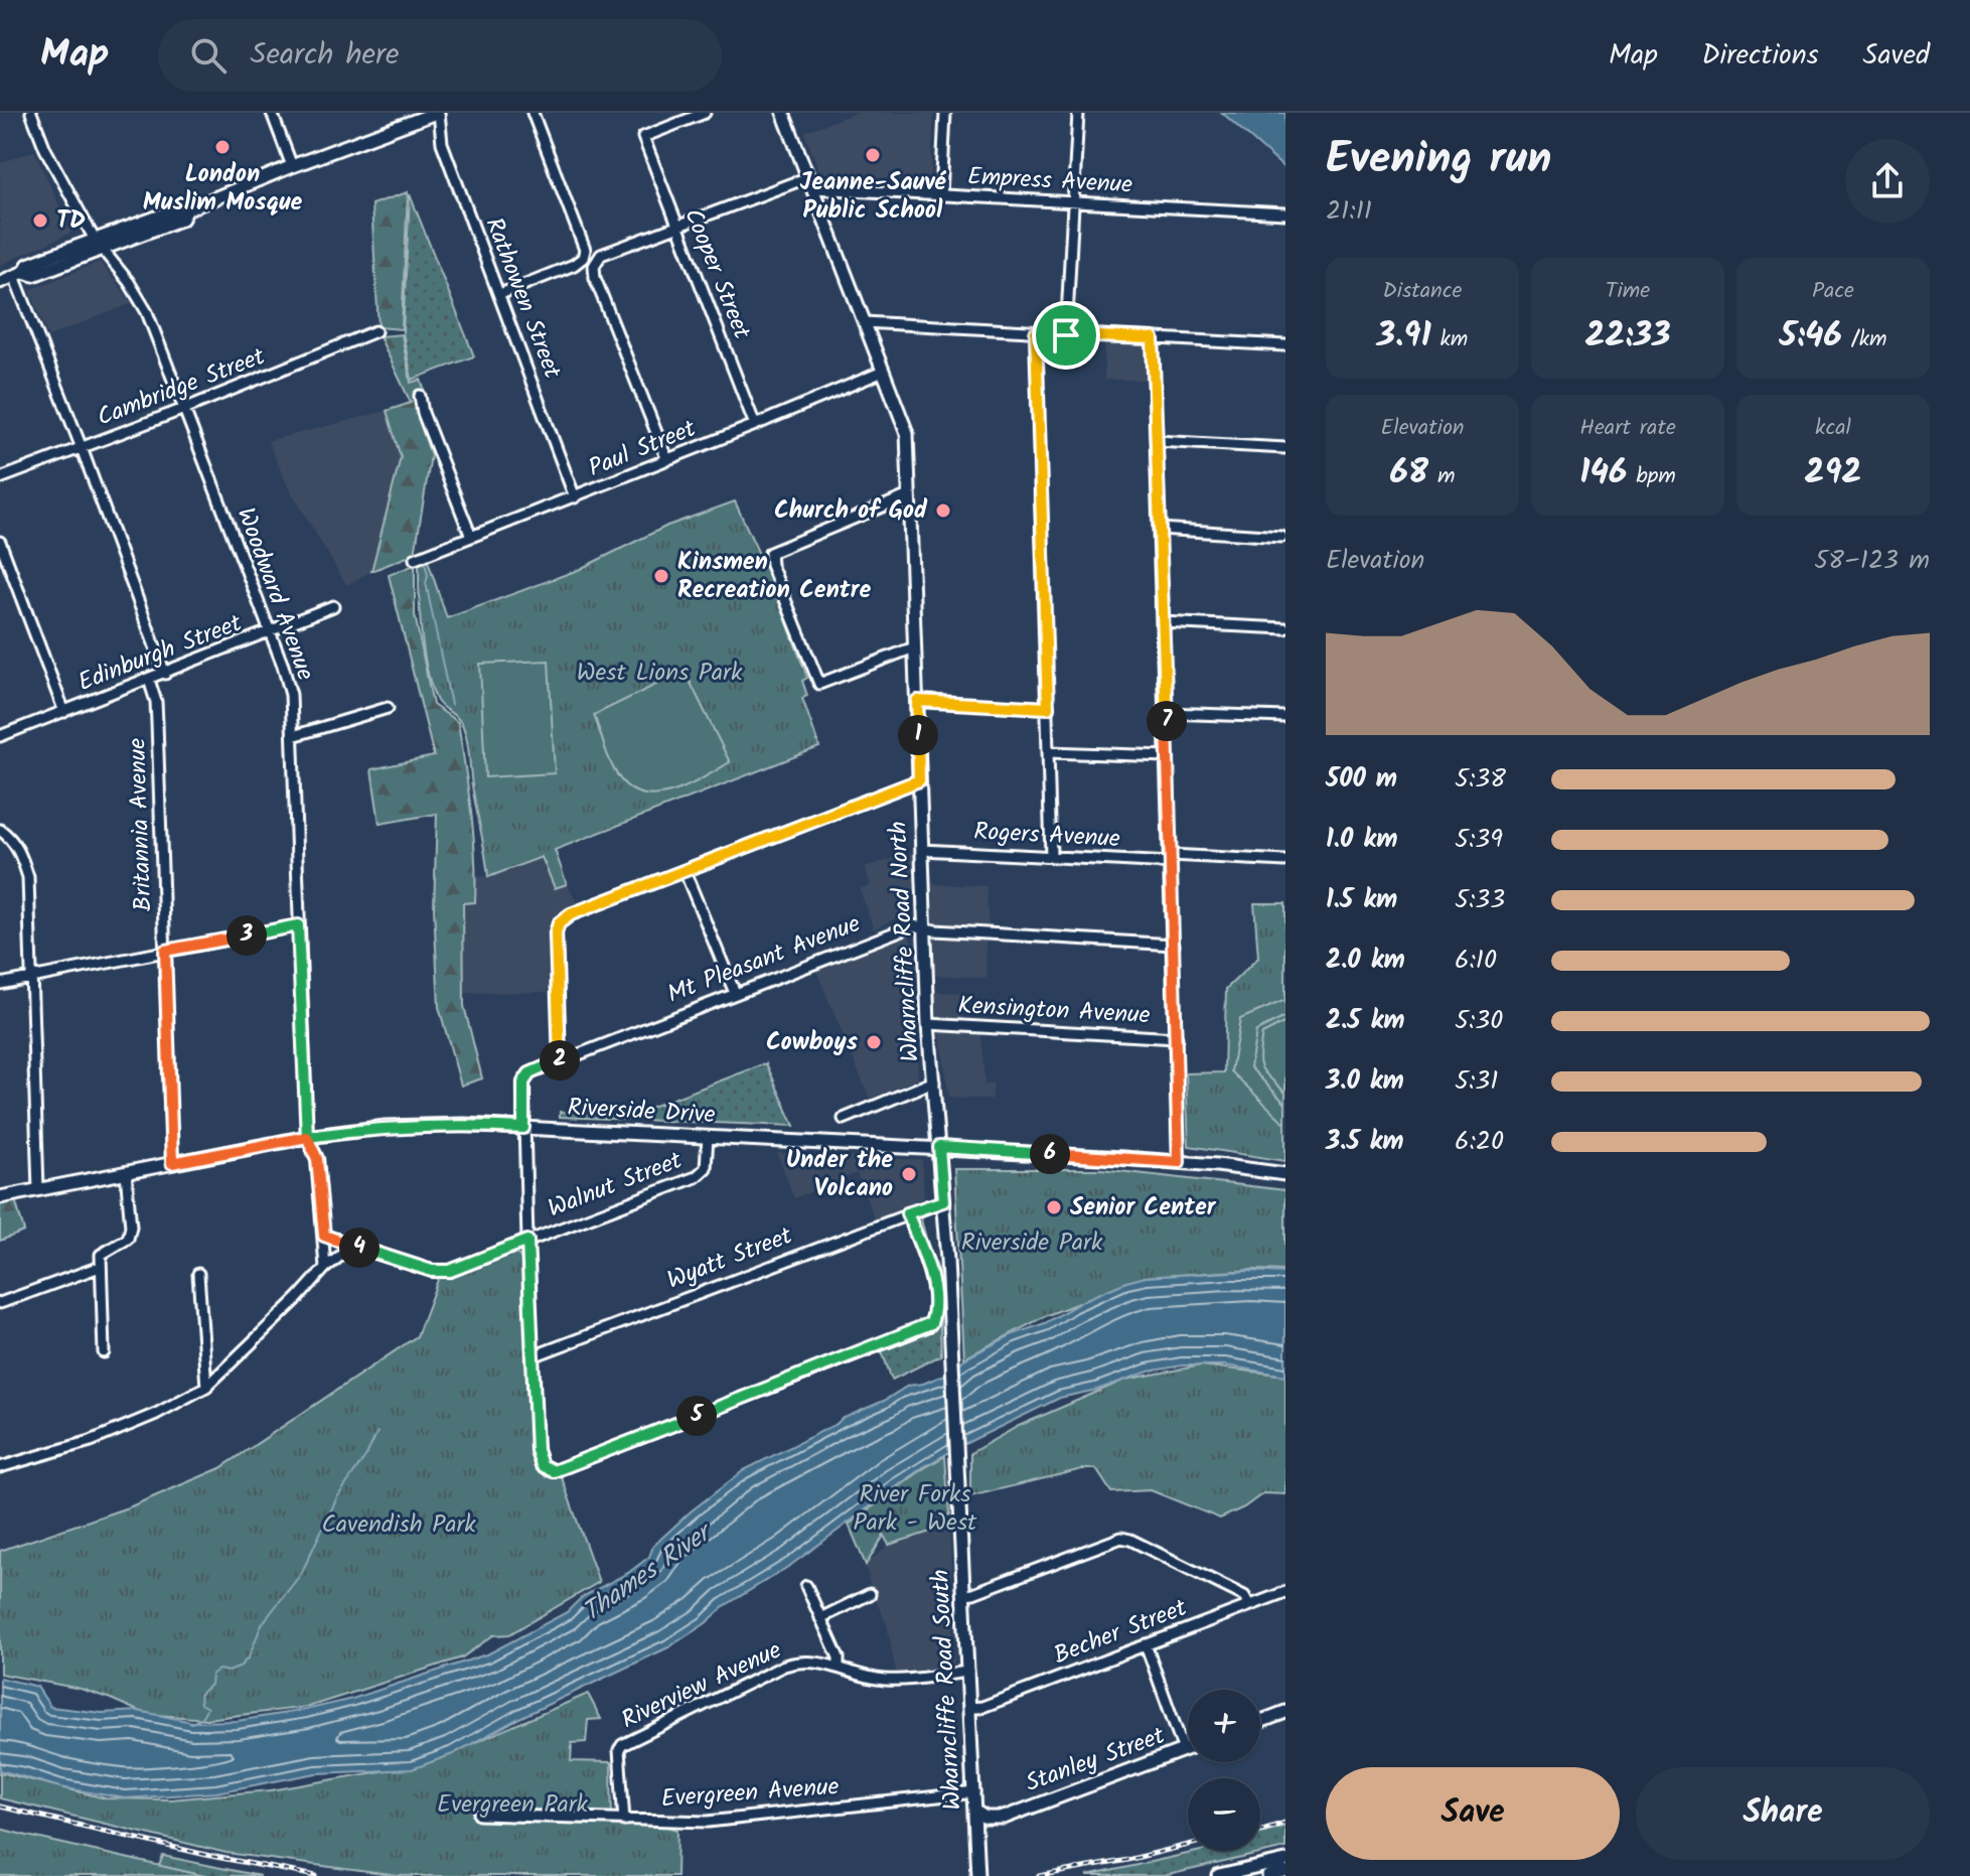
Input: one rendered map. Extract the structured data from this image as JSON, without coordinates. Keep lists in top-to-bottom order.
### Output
{
  "streets": {
    "main road": [
      "Wharncliffe Road North",
      "Riverside Drive",
      "Wharncliffe Road South",
      "Stanley Street"
    ],
    "street": [
      "Empress Avenue",
      "Cooper Street",
      "Rathowen Street",
      "Cambridge Street",
      "Paul Street",
      "Woodward Avenue",
      "Edinburgh Street",
      "Britannia Avenue",
      "Rogers Avenue",
      "Mt Pleasant Avenue",
      "Kensington Avenue",
      "Walnut Street",
      "Wyatt Street",
      "Becher Street",
      "Riverview Avenue",
      "Evergreen Avenue"
    ]
  },
  "crossings": [
    ["Empress Avenue", "Cooper Street"],
    ["Empress Avenue", "Paul Street"],
    ["Empress Avenue", "Wharncliffe Road North"],
    ["Cooper Street", "Paul Street"],
    ["Rathowen Street", "Paul Street"],
    ["Cambridge Street", "Woodward Avenue"],
    ["Paul Street", "Wharncliffe Road North"],
    ["Woodward Avenue", "Edinburgh Street"],
    ["Woodward Avenue", "Riverside Drive"],
    ["Woodward Avenue", "Walnut Street"],
    ["Edinburgh Street", "Britannia Avenue"],
    ["Britannia Avenue", "Riverside Drive"],
    ["Rogers Avenue", "Wharncliffe Road North"],
    ["Wharncliffe Road North", "Mt Pleasant Avenue"],
    ["Wharncliffe Road North", "Kensington Avenue"],
    ["Wharncliffe Road North", "Riverside Drive"],
    ["Wharncliffe Road North", "Wyatt Street"],
    ["Wharncliffe Road North", "Wharncliffe Road South"],
    ["Mt Pleasant Avenue", "Riverside Drive"],
    ["Riverside Drive", "Walnut Street"],
    ["Becher Street", "Wharncliffe Road South"],
    ["Riverview Avenue", "Wharncliffe Road South"],
    ["Riverview Avenue", "Evergreen Avenue"],
    ["Wharncliffe Road South", "Stanley Street"],
    ["Wharncliffe Road South", "Evergreen Avenue"]
  ],
  "water": ["Thames River"],
  "parks": [
    "West Lions Park",
    "Riverside Park",
    "River Forks Park - West",
    "Cavendish Park",
    "Evergreen Park"
  ],
  "places": [
    "London Muslim Mosque",
    "Jeanne-Sauvé Public School",
    "TD",
    "Church of God",
    "Kinsmen Recreation Centre",
    "Cowboys",
    "Under the Volcano",
    "Senior Center"
  ],
  "page": {
    "header": "Map",
    "search": "Search here",
    "nav": ["Map", "Directions", "Saved"],
    "heading": ["Evening run", "21:11"],
    "stats": [
      ["Distance", "3.91 km"],
      ["Time", "22:33"],
      ["Pace", "5:46 /km"],
      ["Elevation", "68 m"],
      ["Heart rate", "146 bpm"],
      ["kcal", "292"]
    ],
    "chart": ["Elevation", "58–123 m"],
    "pins": [
      "7",
      "1",
      "3",
      "2",
      "6",
      "4",
      "5"
    ],
    "list": [
      {
        "name": "500 m",
        "note": "5:38"
      },
      {
        "name": "1.0 km",
        "note": "5:39"
      },
      {
        "name": "1.5 km",
        "note": "5:33"
      },
      {
        "name": "2.0 km",
        "note": "6:10"
      },
      {
        "name": "2.5 km",
        "note": "5:30"
      },
      {
        "name": "3.0 km",
        "note": "5:31"
      },
      {
        "name": "3.5 km",
        "note": "6:20"
      }
    ],
    "map_buttons": ["+", "−"],
    "buttons": ["Save", "Share"]
  }
}
